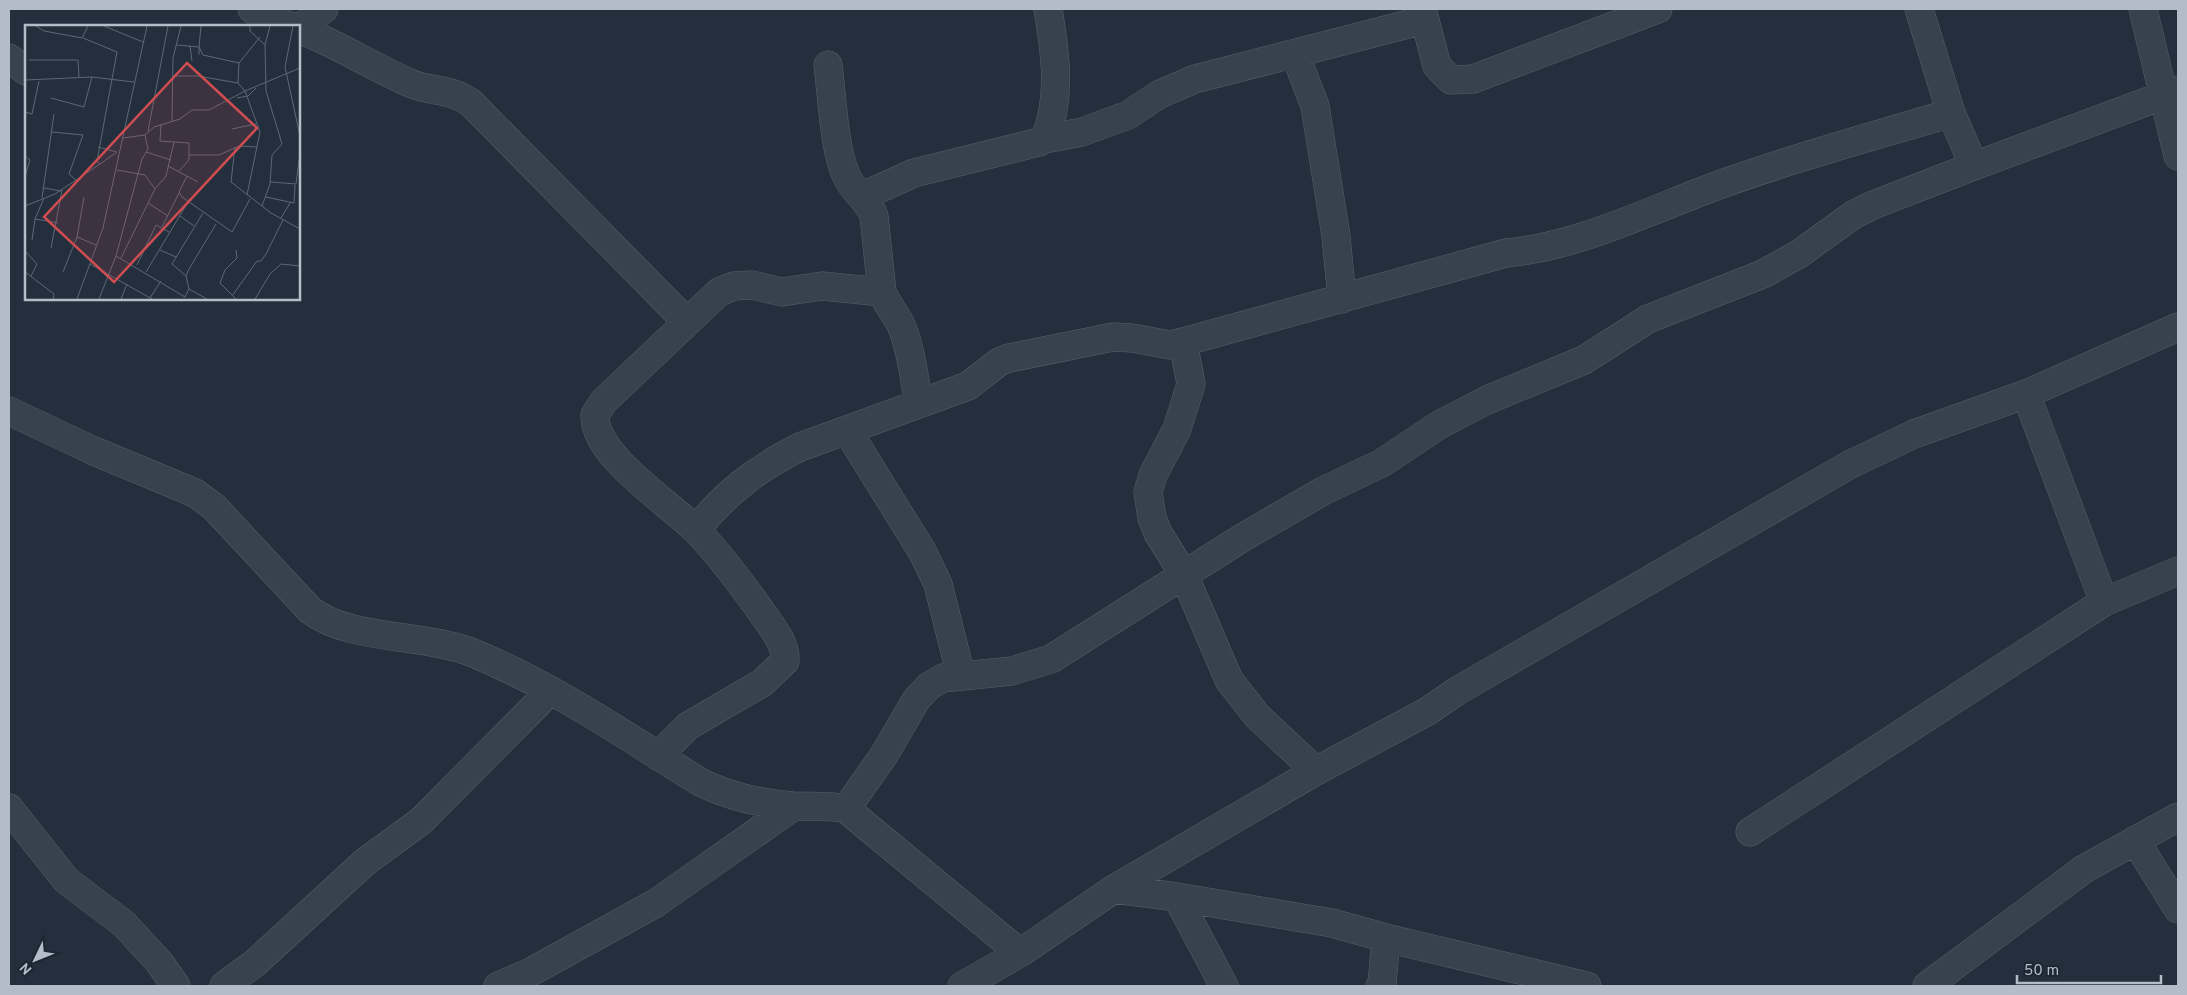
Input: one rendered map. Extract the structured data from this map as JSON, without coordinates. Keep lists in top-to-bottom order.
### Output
{
  "scale_bar": "50 m",
  "north": "bottom left"
}
